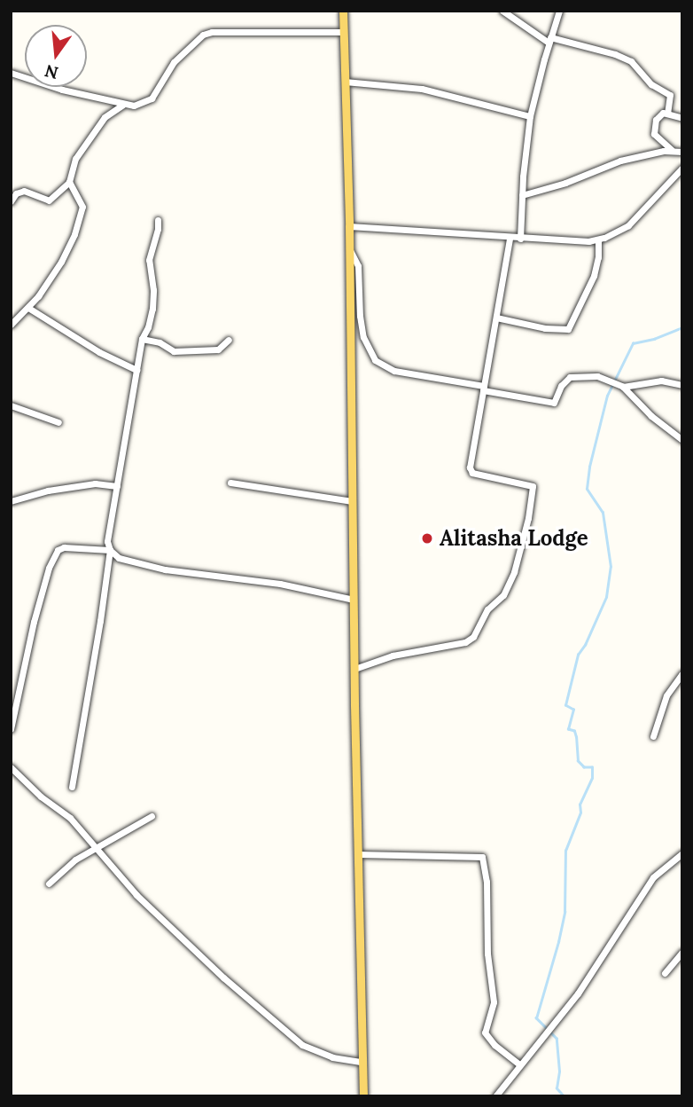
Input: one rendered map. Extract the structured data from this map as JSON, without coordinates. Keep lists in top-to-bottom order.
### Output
{
  "places": ["Alitasha Lodge"],
  "north": "bottom"
}
